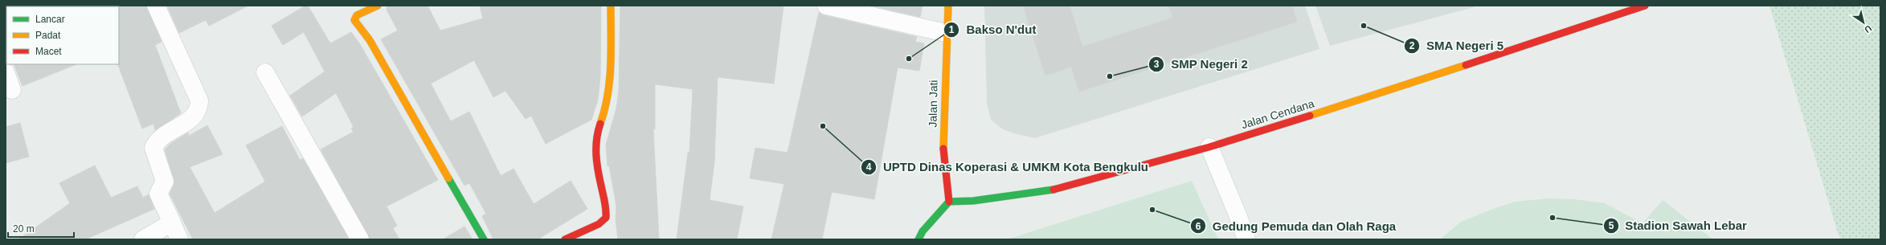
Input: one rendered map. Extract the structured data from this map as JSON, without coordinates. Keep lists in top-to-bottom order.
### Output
{
  "streets": {
    "main road": ["Jalan Jati", "Jalan Cendana"]
  },
  "crossings": [
    ["Jalan Jati", "Jalan Cendana"]
  ],
  "places": [
    "SMA Negeri 5",
    "Bakso N'dut",
    "SMP Negeri 2",
    "UPTD Dinas Koperasi & UMKM Kota Bengkulu",
    "Gedung Pemuda dan Olah Raga",
    "Stadion Sawah Lebar"
  ],
  "legend": ["Lancar", "Padat", "Macet"],
  "scale_bar": "20 m",
  "north": "bottom right"
}
